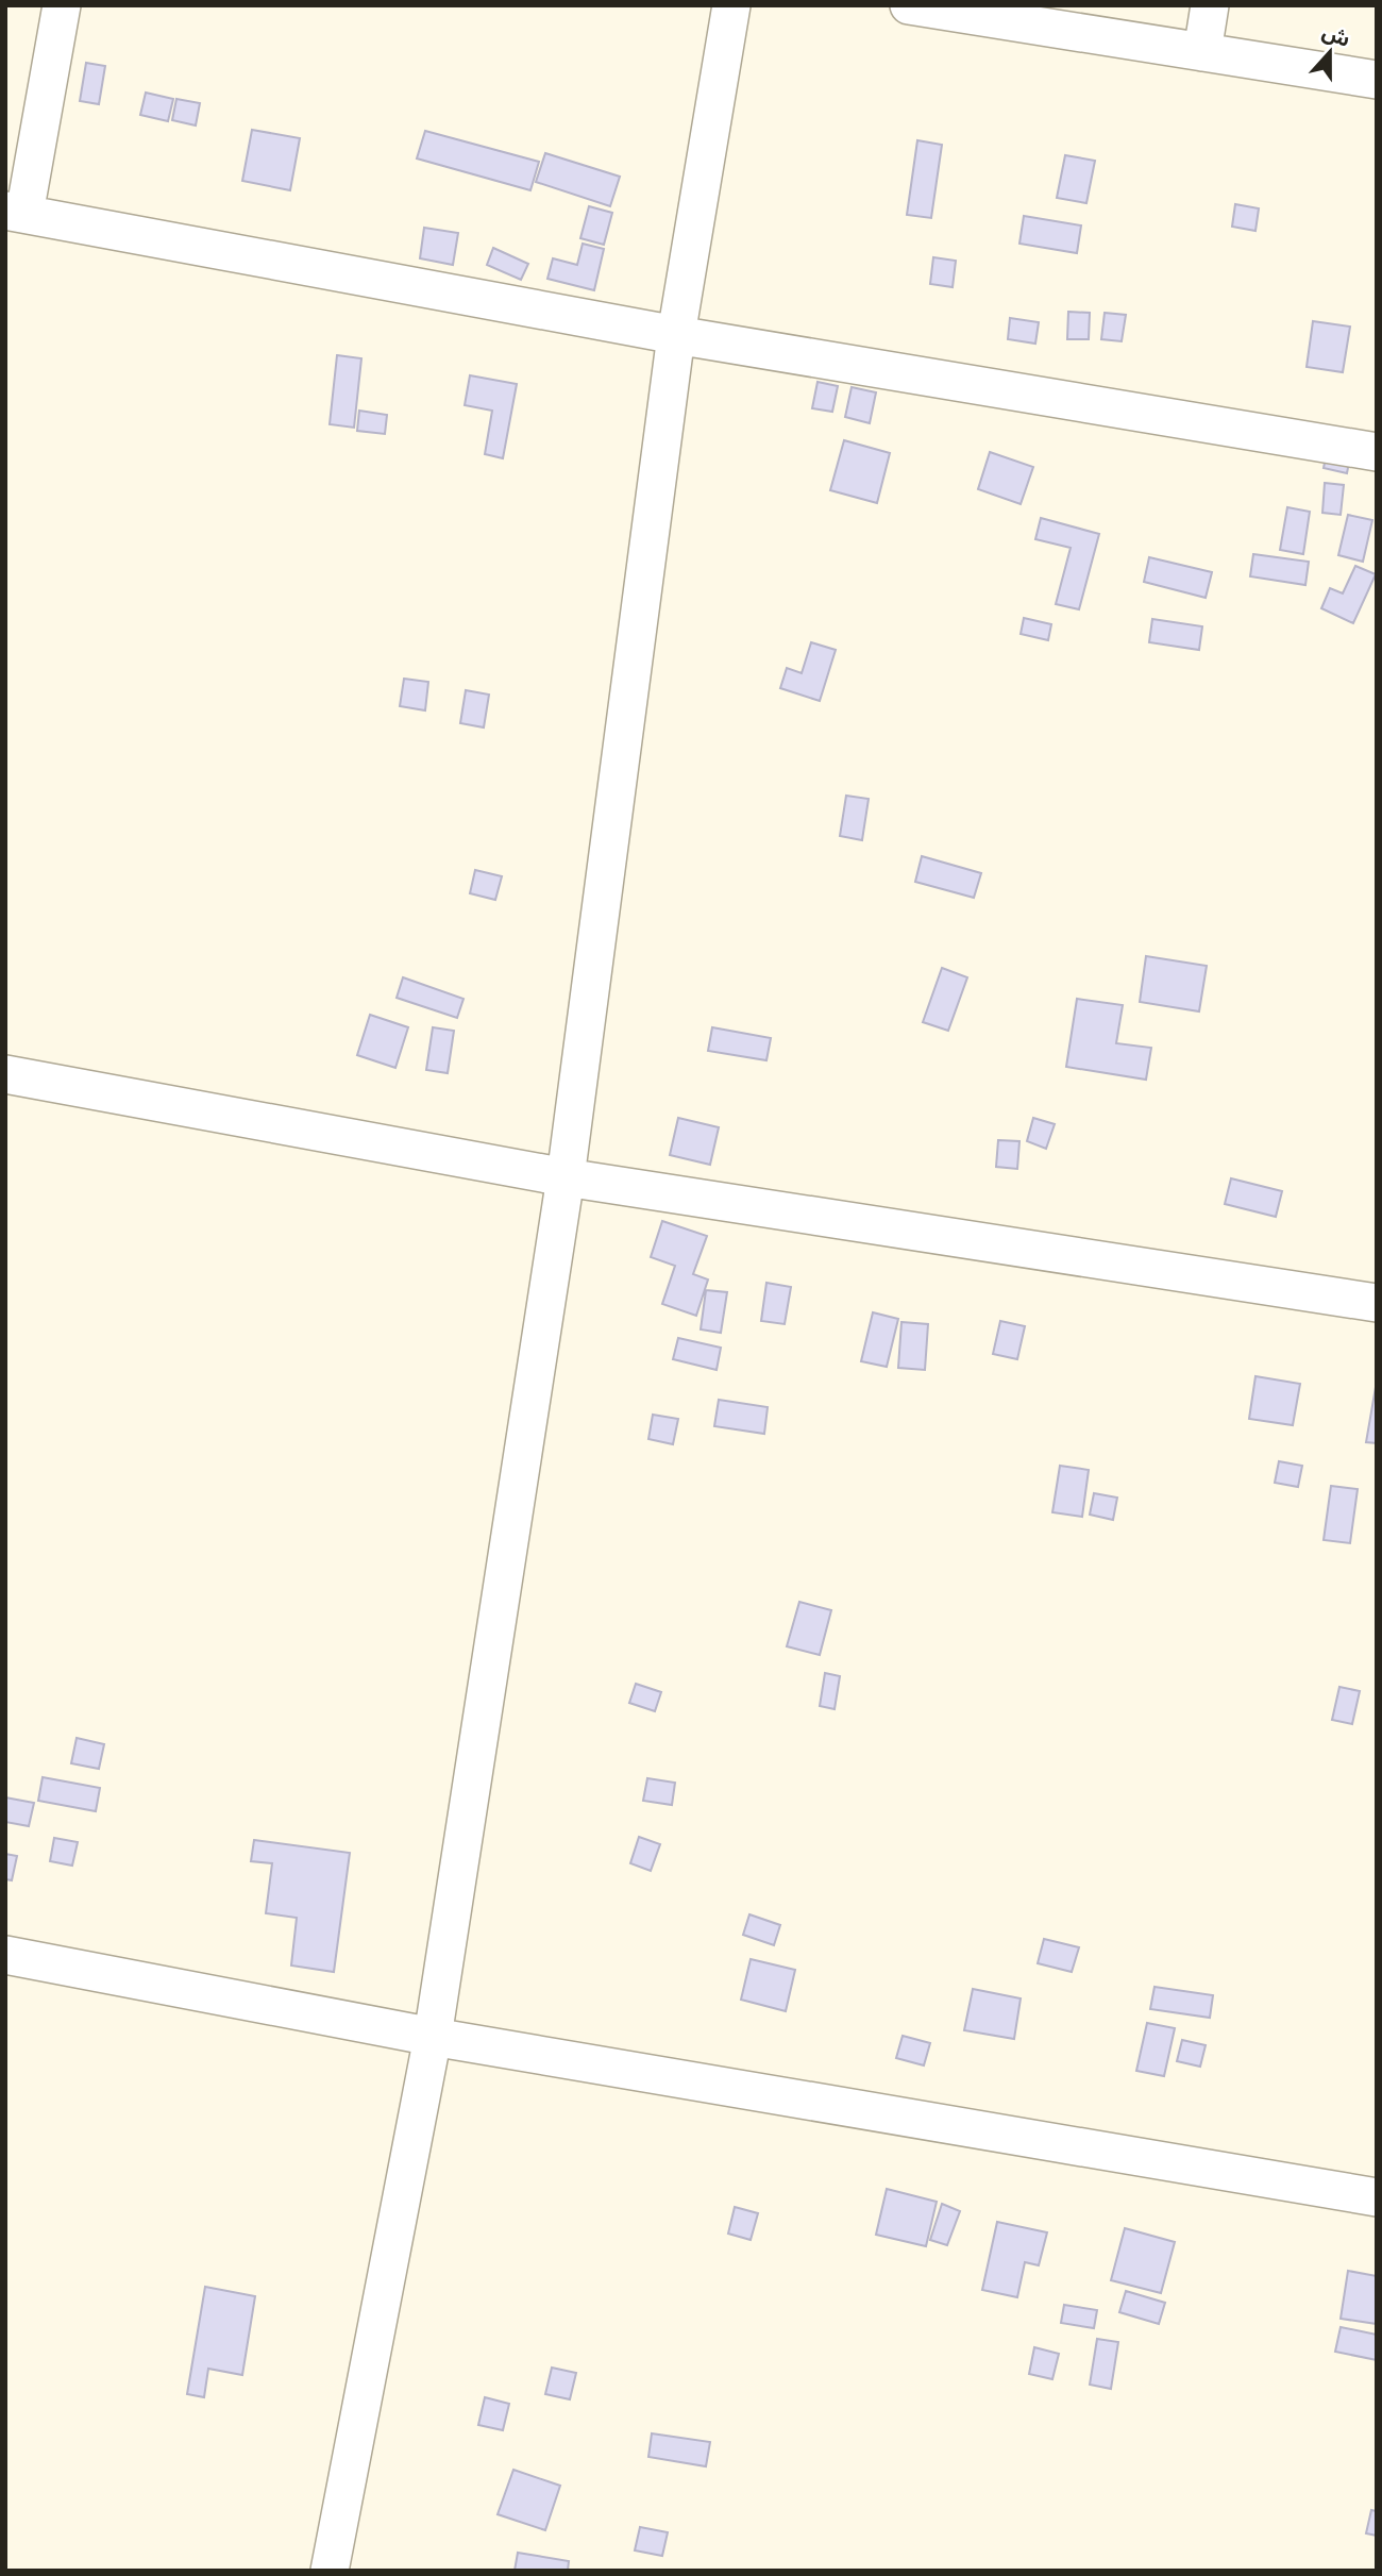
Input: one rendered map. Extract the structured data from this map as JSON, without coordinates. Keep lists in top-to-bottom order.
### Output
{
  "north": "top"
}
